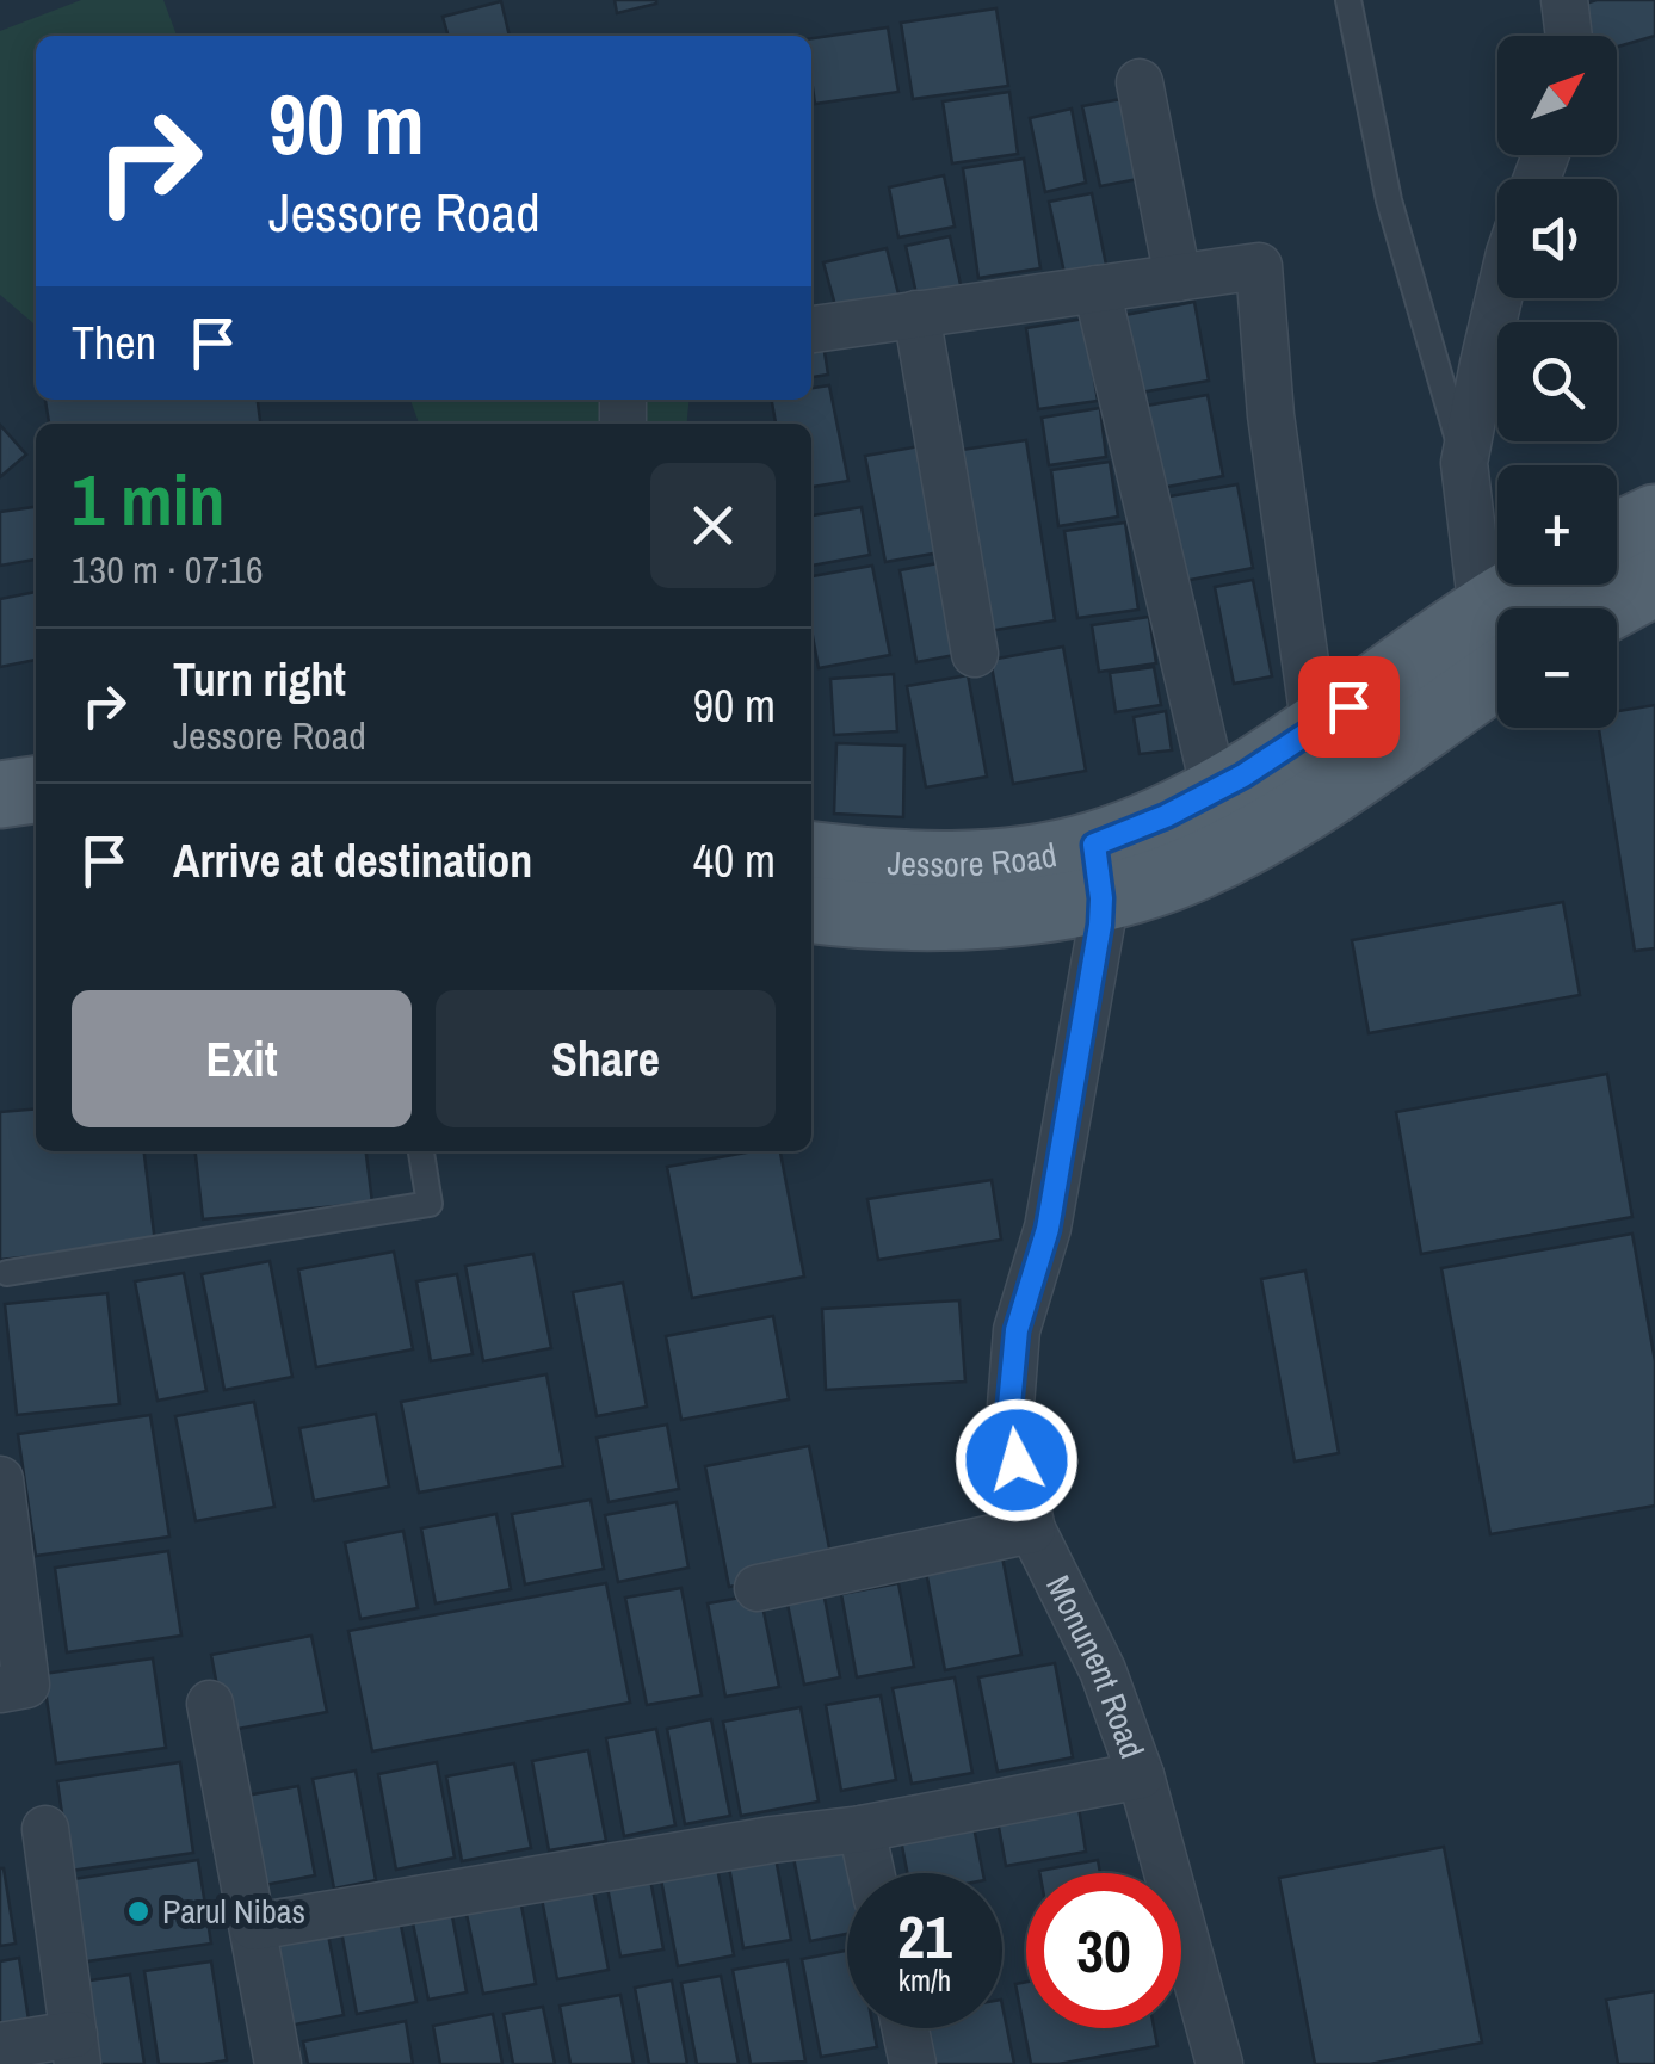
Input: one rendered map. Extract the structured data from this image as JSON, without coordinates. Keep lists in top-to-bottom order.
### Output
{
  "streets": {
    "main road": ["Jessore Road"],
    "street": ["Monunent Road"]
  },
  "crossings": [
    ["Jessore Road", "Monunent Road"]
  ],
  "places": ["Parul Nibas"],
  "north": "top right",
  "page": {
    "map_buttons": ["+", "−"],
    "turn": ["90 m", "Jessore Road"],
    "then": "Then",
    "heading": ["1 min", "130 m · 07:16"],
    "list": [
      {
        "name": "Turn right",
        "note": "Jessore Road",
        "value": "90 m"
      },
      {
        "name": "Arrive at destination",
        "value": "40 m"
      }
    ],
    "buttons": ["Exit", "Share"],
    "speed": "21 km/h",
    "limit": "30"
  }
}
